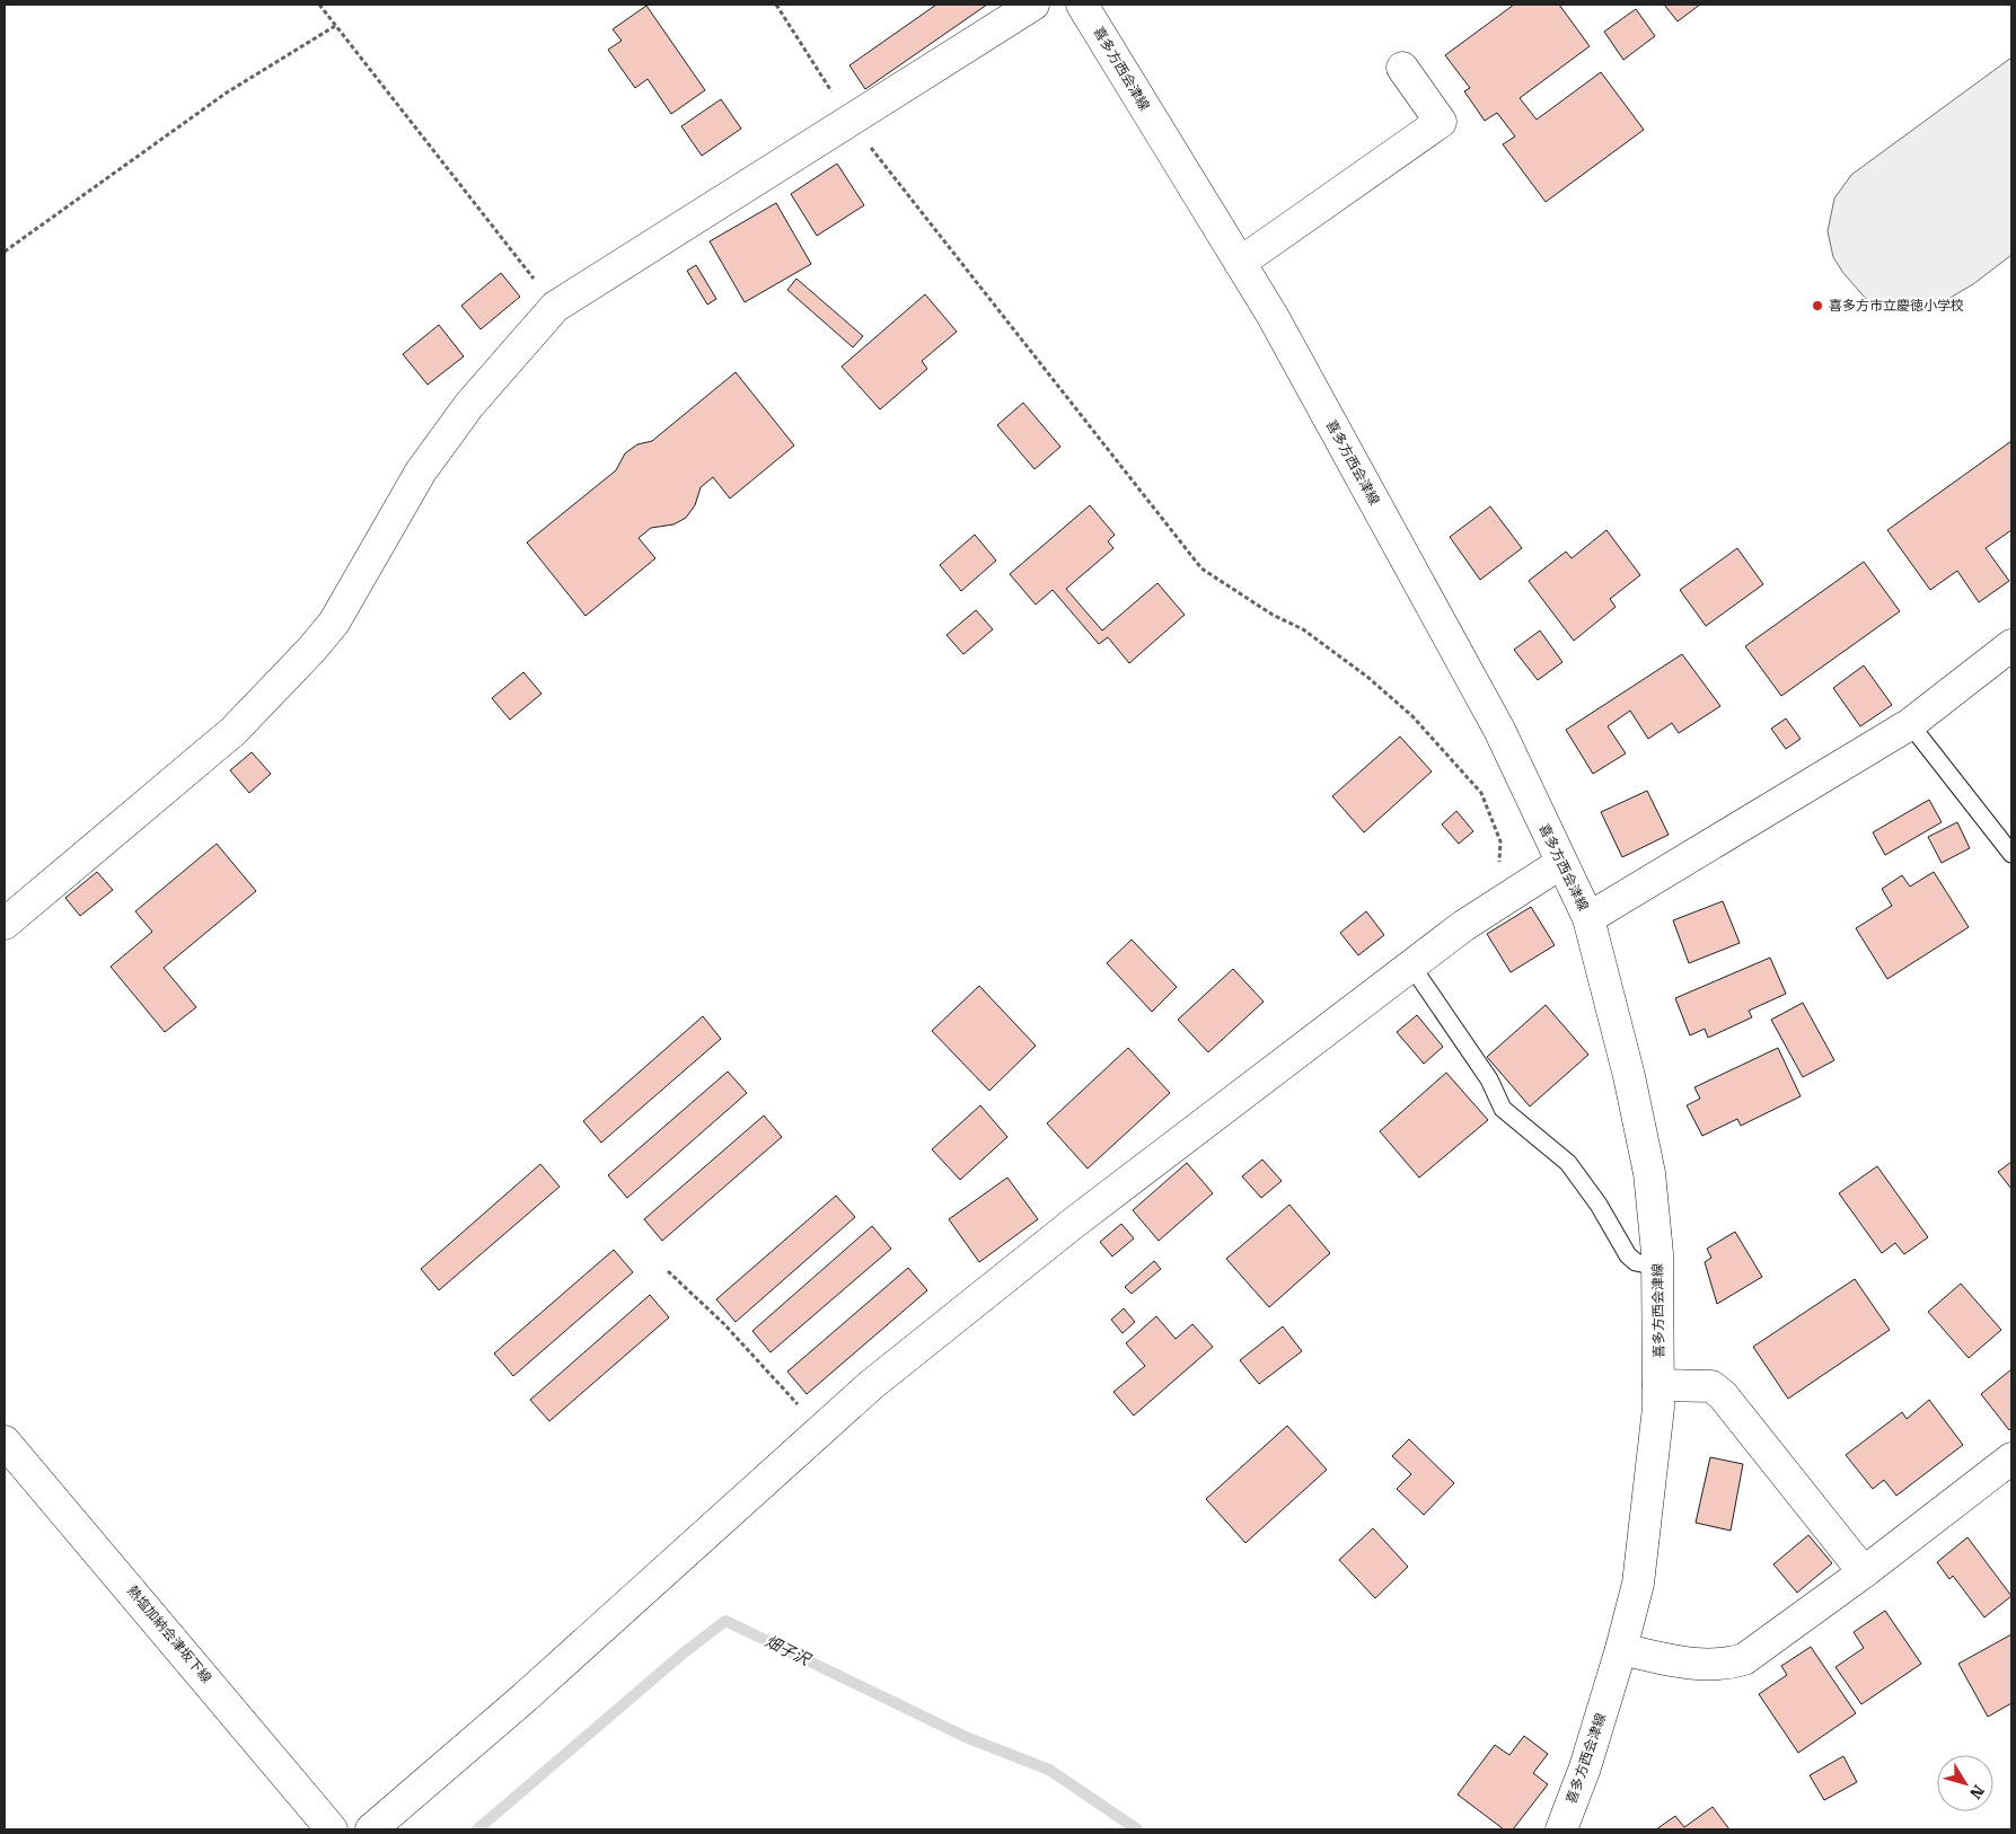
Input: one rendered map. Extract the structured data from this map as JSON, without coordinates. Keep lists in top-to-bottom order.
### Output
{
  "streets": {
    "street": ["喜多方西会津線", "熱塩加納会津坂下線"]
  },
  "water": ["畑子沢"],
  "places": ["喜多方市立慶徳小学校"],
  "north": "bottom right"
}
